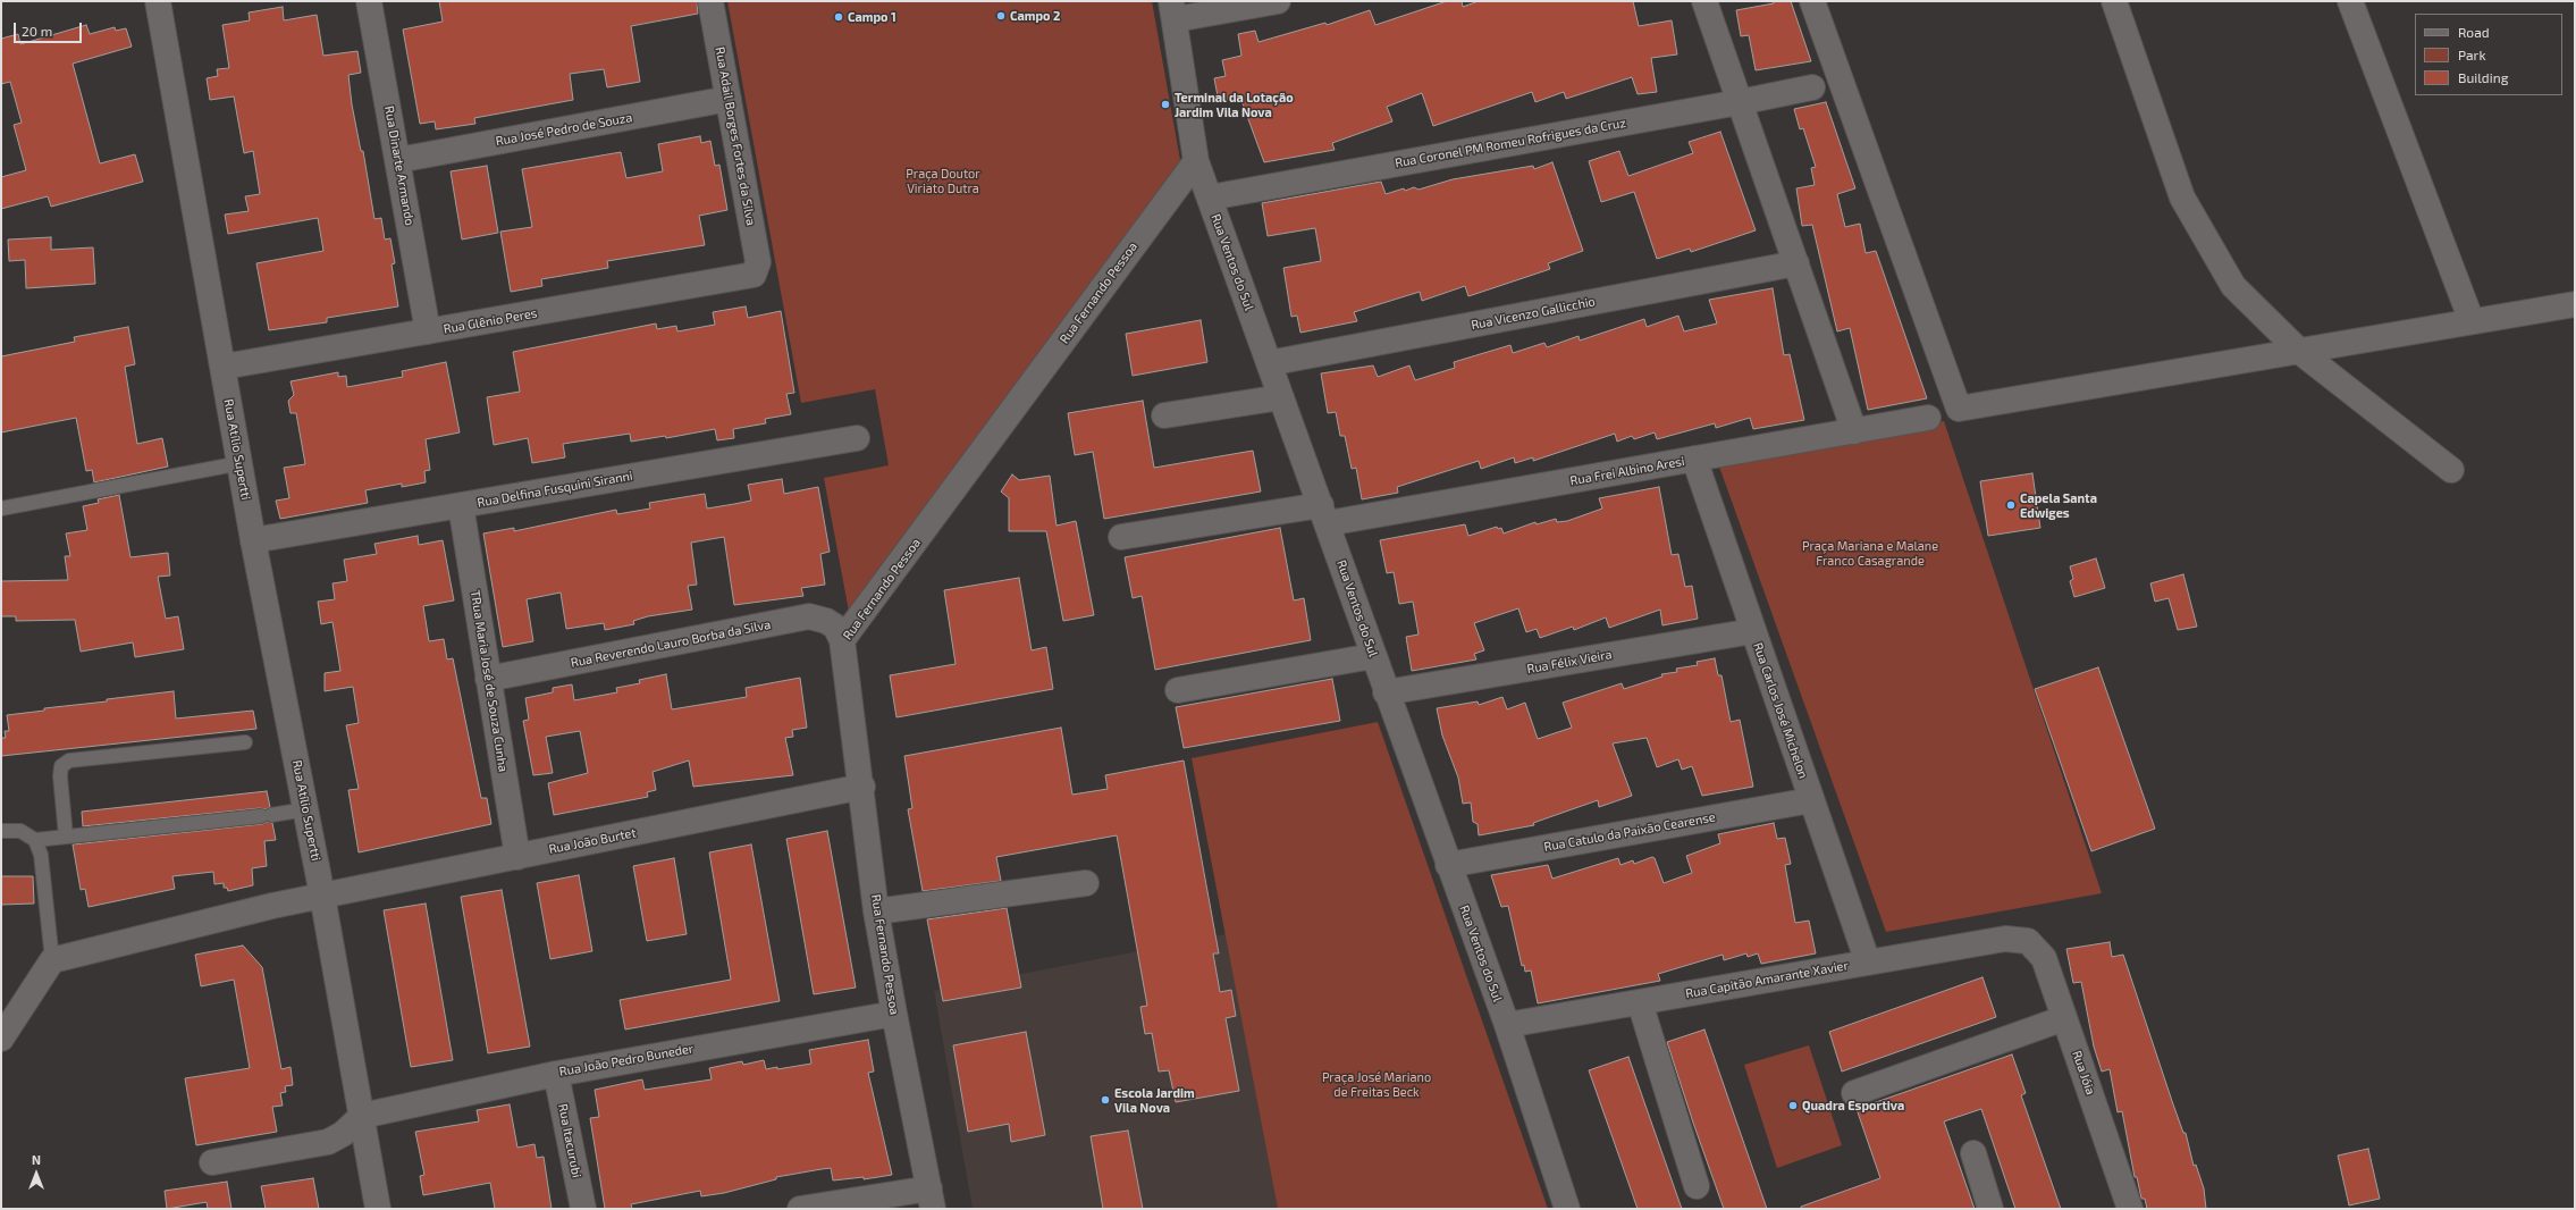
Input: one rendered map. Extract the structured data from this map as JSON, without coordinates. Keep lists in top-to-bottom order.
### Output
{
  "streets": {
    "street": [
      "Rua José Pedro de Souza",
      "Rua Adail Borges Fortes da Silva",
      "Rua Coronel PM Romeu Rofrigues da Cruz",
      "Rua Dinarte Armando",
      "Rua Ventos do Sul",
      "Rua Fernando Pessoa",
      "Rua Vicenzo Gallicchio",
      "Rua Glênio Peres",
      "Rua Atílio Supertti",
      "Rua Frei Albino Aresi",
      "Rua Delfina Fusquini Siranni",
      "Rua Reverendo Lauro Borba da Silva",
      "Rua Félix Vieira",
      "TRua Maria José de Souza Cunha",
      "Rua Carlos José Michelon",
      "Rua Catulo da Paixão Cearense",
      "Rua João Burtet",
      "Rua Capitão Amarante Xavier",
      "Rua João Pedro Buneder",
      "Rua Jóia",
      "Rua Itacurubi"
    ]
  },
  "crossings": [
    ["Rua José Pedro de Souza", "Rua Adail Borges Fortes da Silva"],
    ["Rua José Pedro de Souza", "Rua Dinarte Armando"],
    ["Rua Adail Borges Fortes da Silva", "Rua Glênio Peres"],
    ["Rua Coronel PM Romeu Rofrigues da Cruz", "Rua Ventos do Sul"],
    ["Rua Dinarte Armando", "Rua Glênio Peres"],
    ["Rua Ventos do Sul", "Rua Fernando Pessoa"],
    ["Rua Ventos do Sul", "Rua Vicenzo Gallicchio"],
    ["Rua Ventos do Sul", "Rua Frei Albino Aresi"],
    ["Rua Ventos do Sul", "Rua Félix Vieira"],
    ["Rua Ventos do Sul", "Rua Catulo da Paixão Cearense"],
    ["Rua Ventos do Sul", "Rua Capitão Amarante Xavier"],
    ["Rua Fernando Pessoa", "Rua Reverendo Lauro Borba da Silva"],
    ["Rua Fernando Pessoa", "Rua João Burtet"],
    ["Rua Fernando Pessoa", "Rua João Pedro Buneder"],
    ["Rua Glênio Peres", "Rua Atílio Supertti"],
    ["Rua Atílio Supertti", "Rua Delfina Fusquini Siranni"],
    ["Rua Atílio Supertti", "Rua João Burtet"],
    ["Rua Atílio Supertti", "Rua João Pedro Buneder"],
    ["Rua Frei Albino Aresi", "Rua Carlos José Michelon"],
    ["Rua Delfina Fusquini Siranni", "TRua Maria José de Souza Cunha"],
    ["Rua Reverendo Lauro Borba da Silva", "TRua Maria José de Souza Cunha"],
    ["Rua Félix Vieira", "Rua Carlos José Michelon"],
    ["TRua Maria José de Souza Cunha", "Rua João Burtet"],
    ["Rua Carlos José Michelon", "Rua Catulo da Paixão Cearense"],
    ["Rua Carlos José Michelon", "Rua Capitão Amarante Xavier"],
    ["Rua Capitão Amarante Xavier", "Rua Jóia"],
    ["Rua João Pedro Buneder", "Rua Itacurubi"]
  ],
  "parks": ["Praça Doutor Viriato Dutra", "Praça Mariana e Malane Franco Casagrande", "Praça José Mariano de Freitas Beck"],
  "places": [
    "Campo 2",
    "Campo 1",
    "Terminal da Lotação Jardim Vila Nova",
    "Capela Santa Edwiges",
    "Escola Jardim Vila Nova",
    "Quadra Esportiva"
  ],
  "legend": ["Road", "Park", "Building"],
  "scale_bar": "20 m",
  "north": "top"
}
